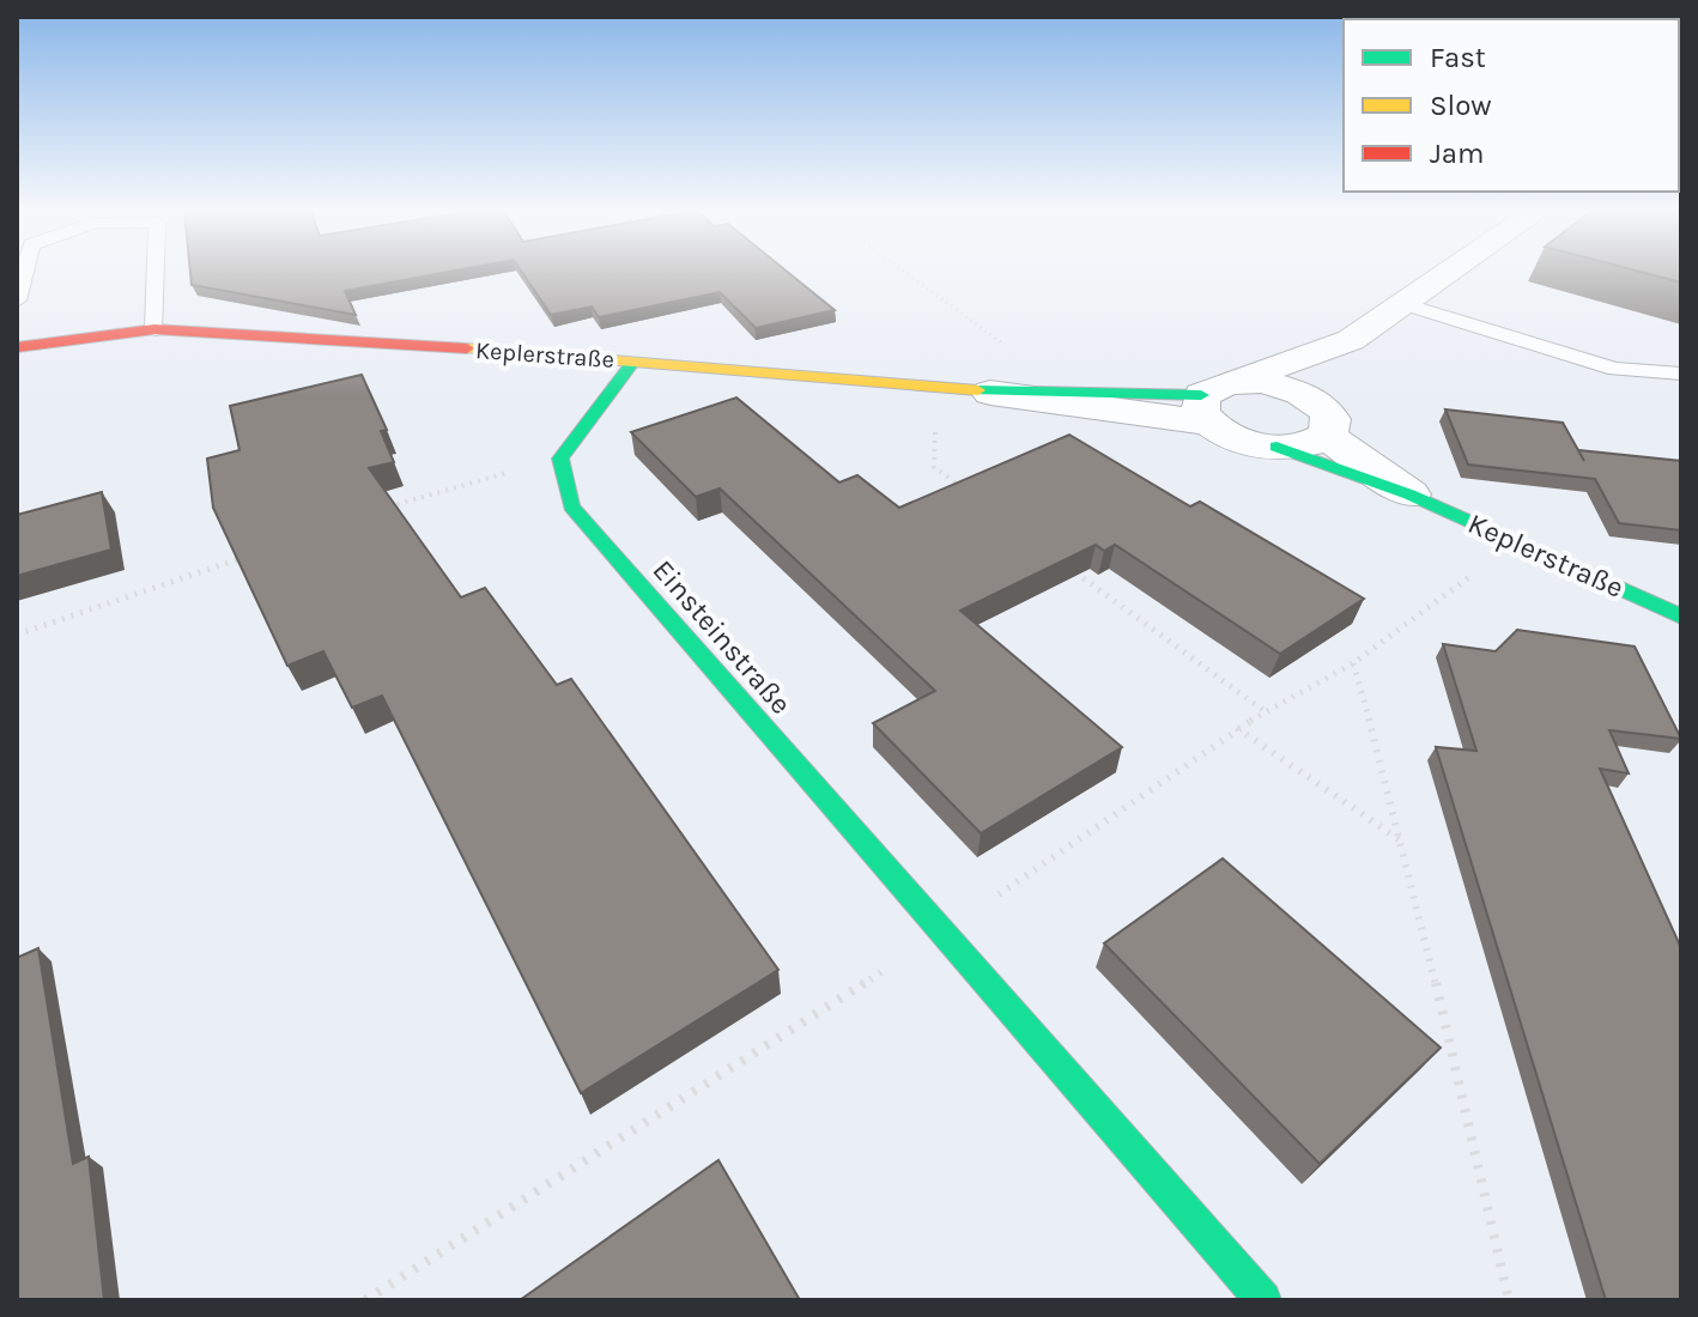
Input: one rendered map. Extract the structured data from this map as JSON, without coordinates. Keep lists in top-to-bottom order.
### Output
{
  "streets": {
    "street": ["Keplerstraße", "Einsteinstraße"]
  },
  "crossings": [
    ["Keplerstraße", "Einsteinstraße"]
  ],
  "legend": ["Fast", "Slow", "Jam"]
}
